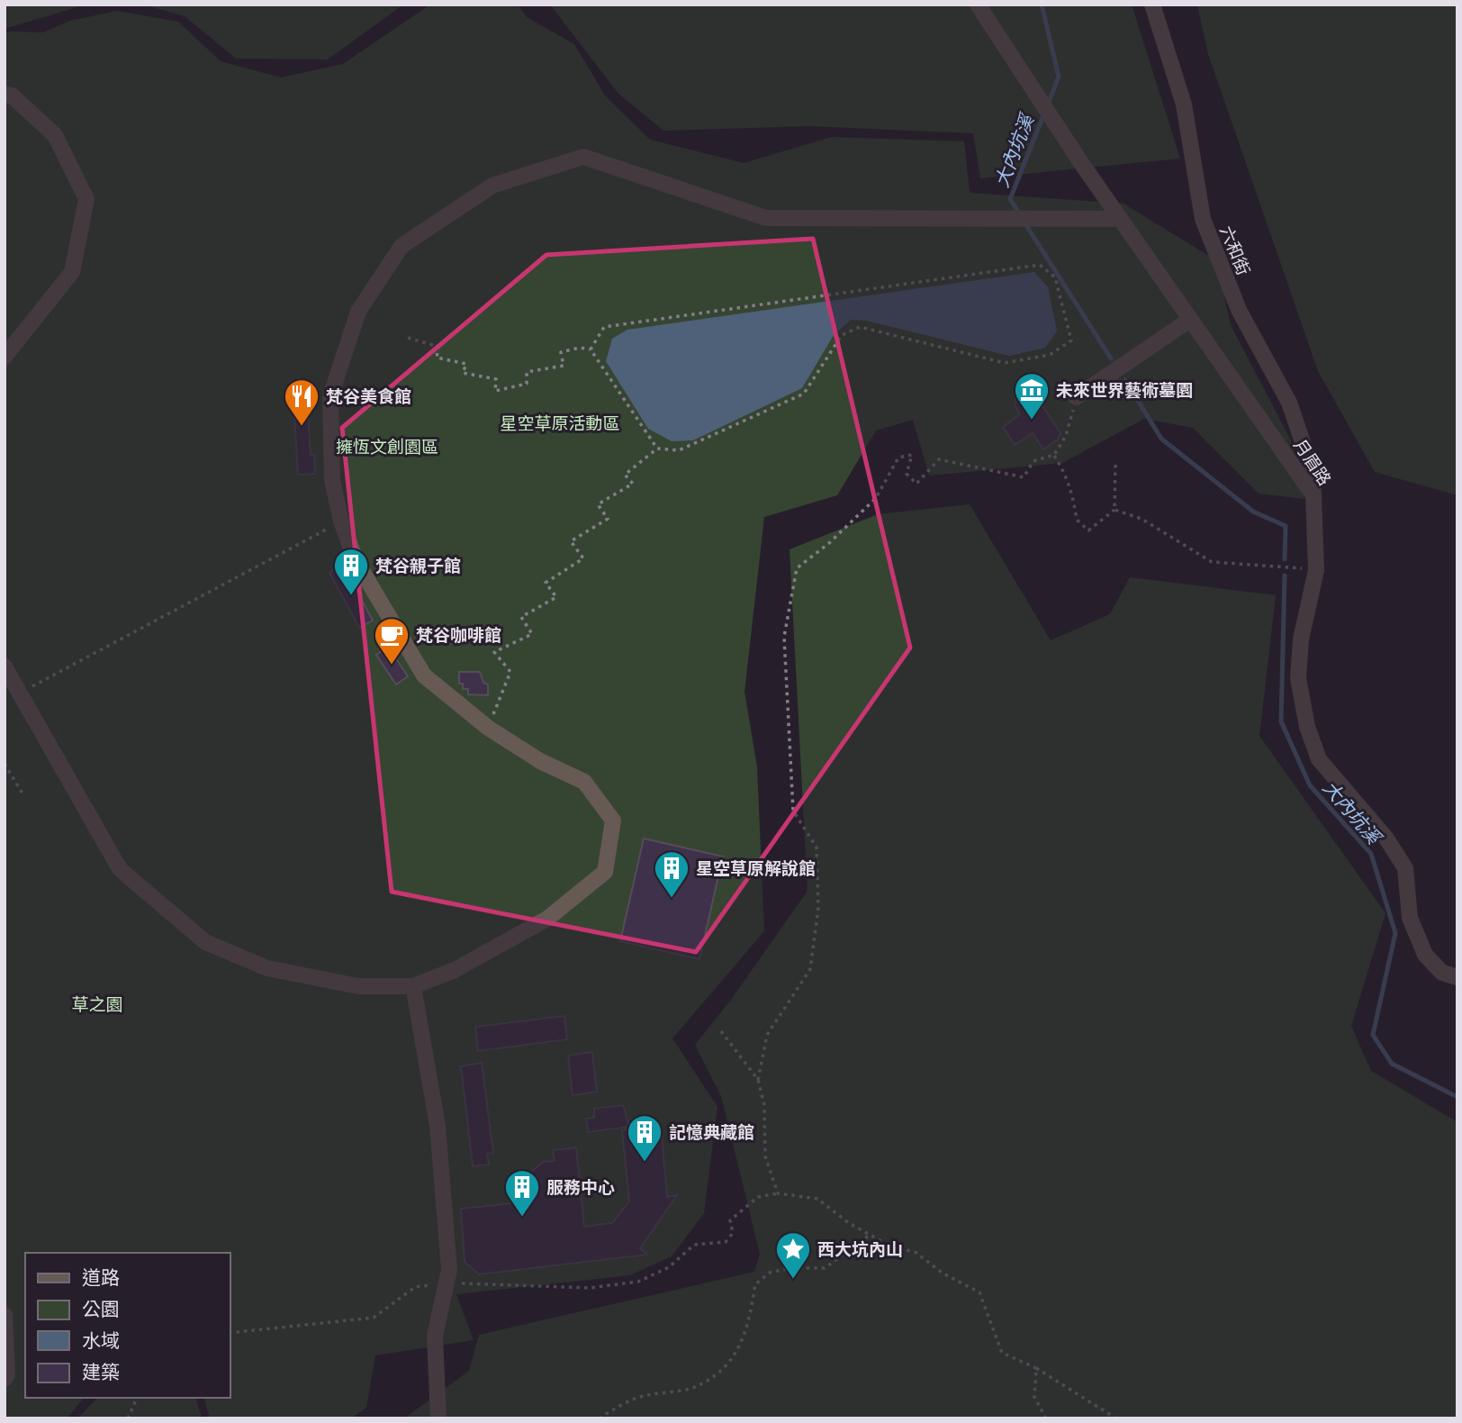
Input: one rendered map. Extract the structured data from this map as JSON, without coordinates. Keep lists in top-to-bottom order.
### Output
{
  "streets": {
    "street": ["六和街", "月眉路"]
  },
  "crossings": [
    ["六和街", "月眉路"]
  ],
  "water": ["大內坑溪"],
  "parks": ["星空草原活動區", "擁恆文創園區", "草之園"],
  "places": {
    "museum": ["未來世界藝術墓園"],
    "restaurant": ["梵谷美食館"],
    "building": [
      "梵谷親子館",
      "星空草原解說館",
      "記憶典藏館",
      "服務中心"
    ],
    "cafe": ["梵谷咖啡館"],
    "place": ["西大坑內山"]
  },
  "legend": [
    "道路",
    "公園",
    "水域",
    "建築"
  ]
}
